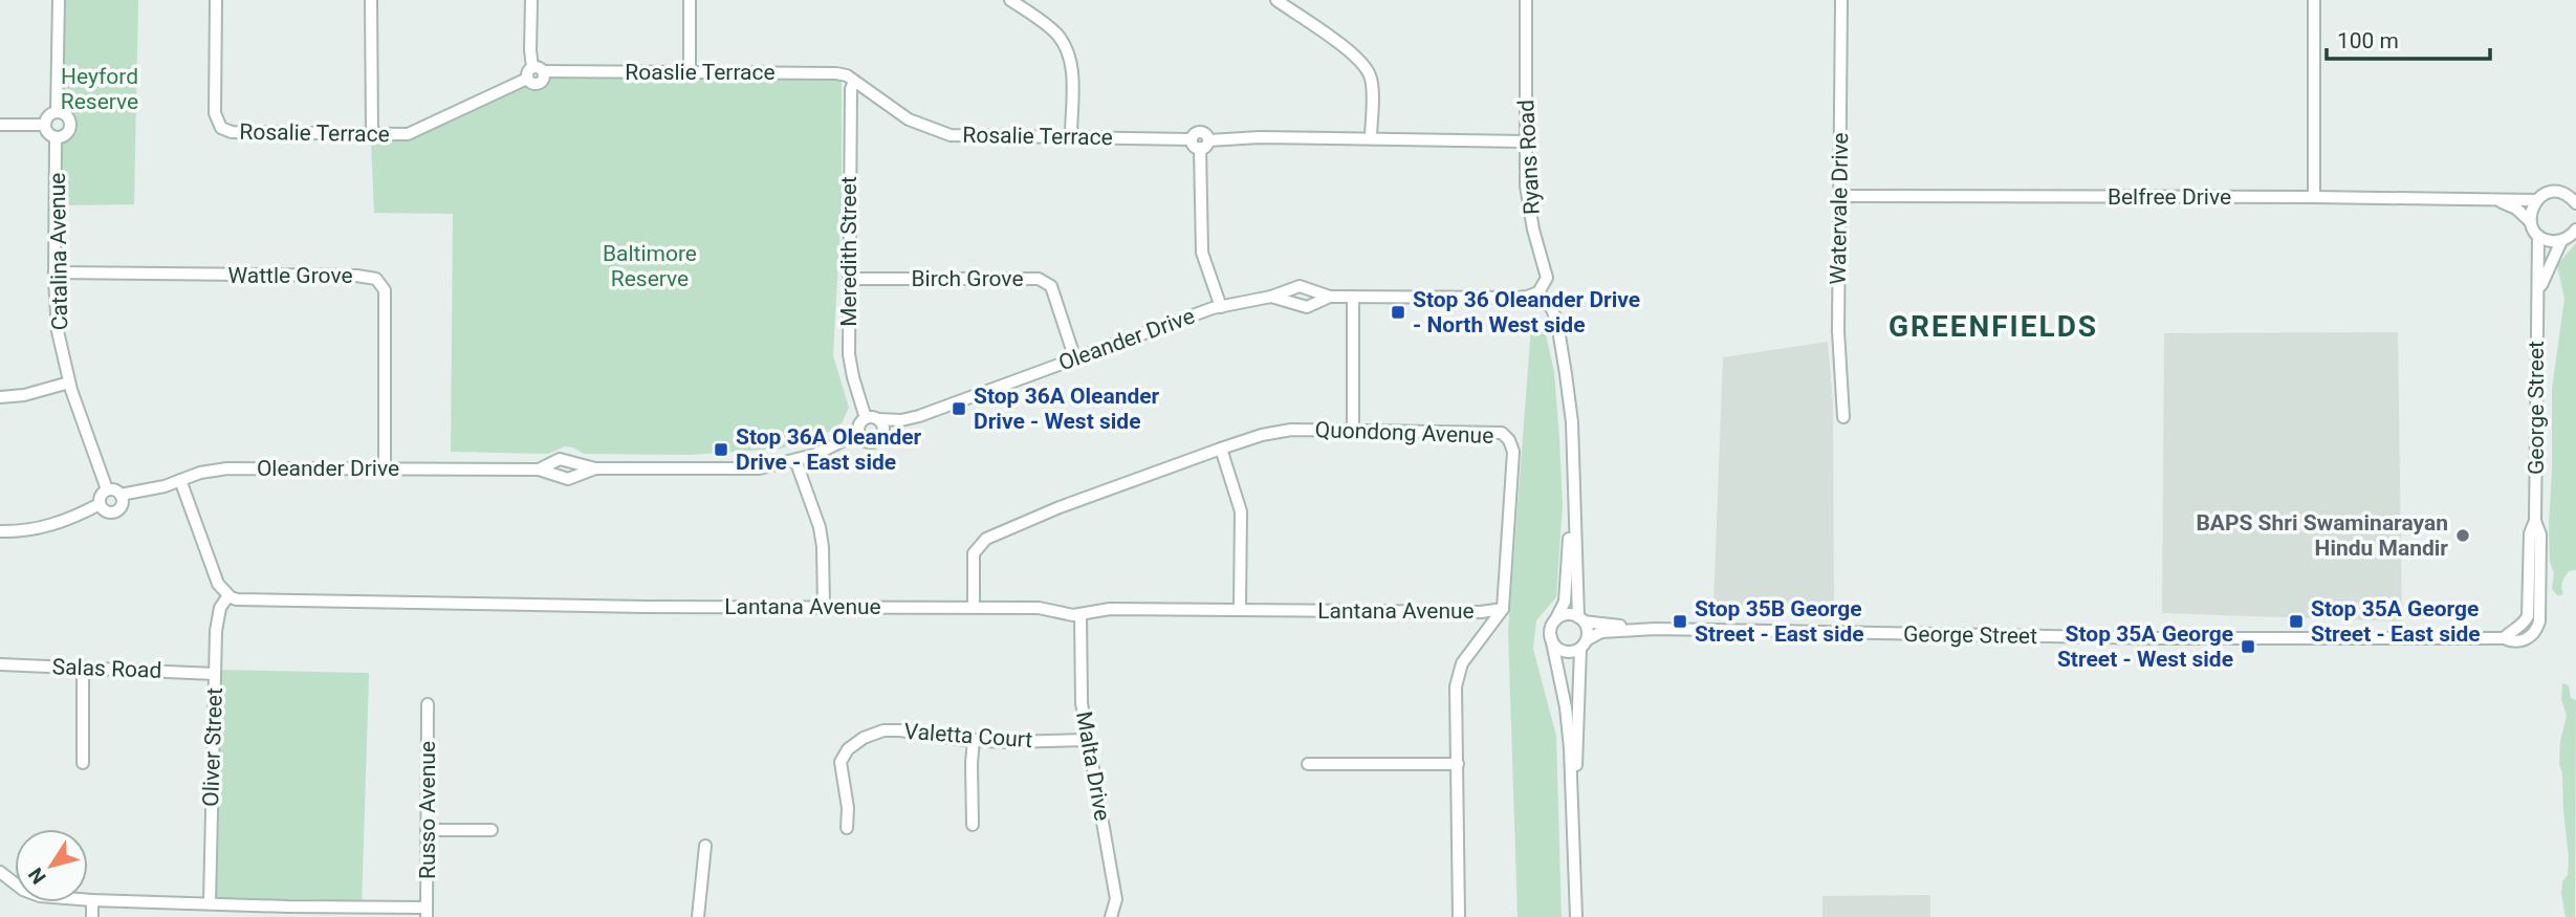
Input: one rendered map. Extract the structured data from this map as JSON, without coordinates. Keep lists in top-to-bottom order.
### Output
{
  "streets": {
    "street": [
      "Roaslie Terrace",
      "Rosalie Terrace",
      "Ryans Road",
      "Belfree Drive",
      "Watervale Drive",
      "Catalina Avenue",
      "Meredith Street",
      "Wattle Grove",
      "Birch Grove",
      "Oleander Drive",
      "George Street",
      "Quondong Avenue",
      "Lantana Avenue",
      "Salas Road",
      "Valetta Court",
      "Oliver Street",
      "Malta Drive",
      "Russo Avenue"
    ]
  },
  "crossings": [
    ["Roaslie Terrace", "Rosalie Terrace"],
    ["Roaslie Terrace", "Meredith Street"],
    ["Rosalie Terrace", "Ryans Road"],
    ["Rosalie Terrace", "Meredith Street"],
    ["Ryans Road", "Oleander Drive"],
    ["Belfree Drive", "Watervale Drive"],
    ["Catalina Avenue", "Wattle Grove"],
    ["Catalina Avenue", "Oleander Drive"],
    ["Meredith Street", "Birch Grove"],
    ["Meredith Street", "Oleander Drive"],
    ["Wattle Grove", "Oleander Drive"],
    ["Birch Grove", "Oleander Drive"],
    ["Quondong Avenue", "Lantana Avenue"],
    ["Lantana Avenue", "Oliver Street"],
    ["Lantana Avenue", "Malta Drive"],
    ["Salas Road", "Oliver Street"],
    ["Valetta Court", "Malta Drive"]
  ],
  "districts": ["GREENFIELDS"],
  "parks": ["Heyford Reserve", "Baltimore Reserve"],
  "places": {
    "transit": [
      "Stop 36 Oleander Drive - North West side",
      "Stop 36A Oleander Drive - West side",
      "Stop 36A Oleander Drive - East side",
      "Stop 35B George Street - East side",
      "Stop 35A George Street - East side",
      "Stop 35A George Street - West side"
    ],
    "other": ["BAPS Shri Swaminarayan Hindu Mandir"]
  },
  "scale_bar": "100 m",
  "north": "bottom left"
}
